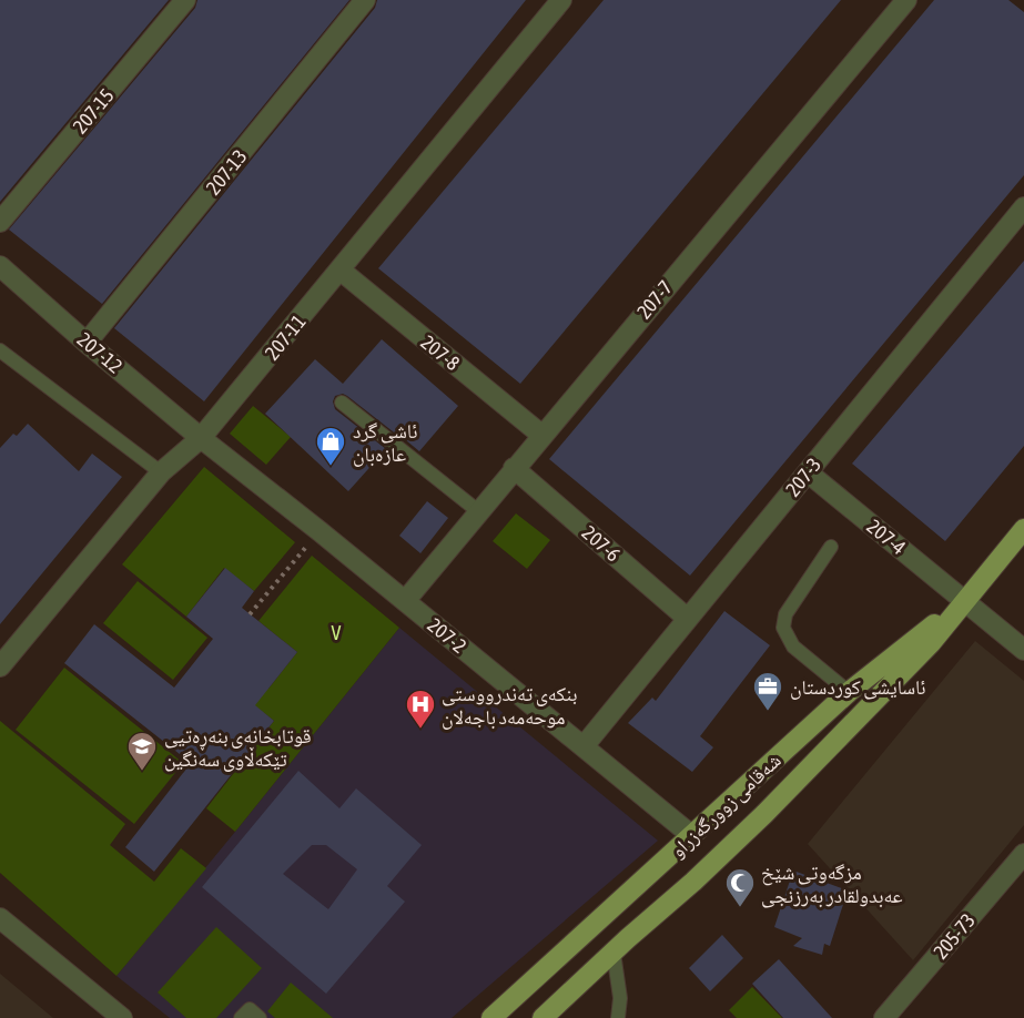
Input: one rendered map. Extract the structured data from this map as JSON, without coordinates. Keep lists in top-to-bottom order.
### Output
{
  "streets": {
    "main road": ["شەقامی زوورگەزراو"],
    "street": [
      "207-15",
      "207-13",
      "207-7",
      "207-11",
      "207-12",
      "207-8",
      "207-3",
      "207-4",
      "207-6",
      "207-2",
      "205-73"
    ]
  },
  "crossings": [
    ["207-13", "207-12"],
    ["207-7", "207-8"],
    ["207-7", "207-6"],
    ["207-7", "207-2"],
    ["207-11", "207-12"],
    ["207-11", "207-8"],
    ["207-11", "207-2"],
    ["207-12", "207-2"],
    ["207-3", "207-4"],
    ["207-3", "207-6"],
    ["207-3", "207-2"],
    ["207-4", "شەقامی زوورگەزراو"],
    ["207-2", "شەقامی زوورگەزراو"]
  ],
  "parks": ["V"],
  "places": {
    "shop": ["ئاشی گرد عازه‌بان"],
    "office": ["ئاسایشی كوردستان"],
    "hospital": ["بنکەی تەندرووستی موحەمەد باجەلان"],
    "school or university": ["قوتابخانەی بنەڕەتیی تێکەڵاوی سەنگین"],
    "mosque": ["مزگەوتی شێخ عەبدولقادر بەرزنجی"]
  }
}
